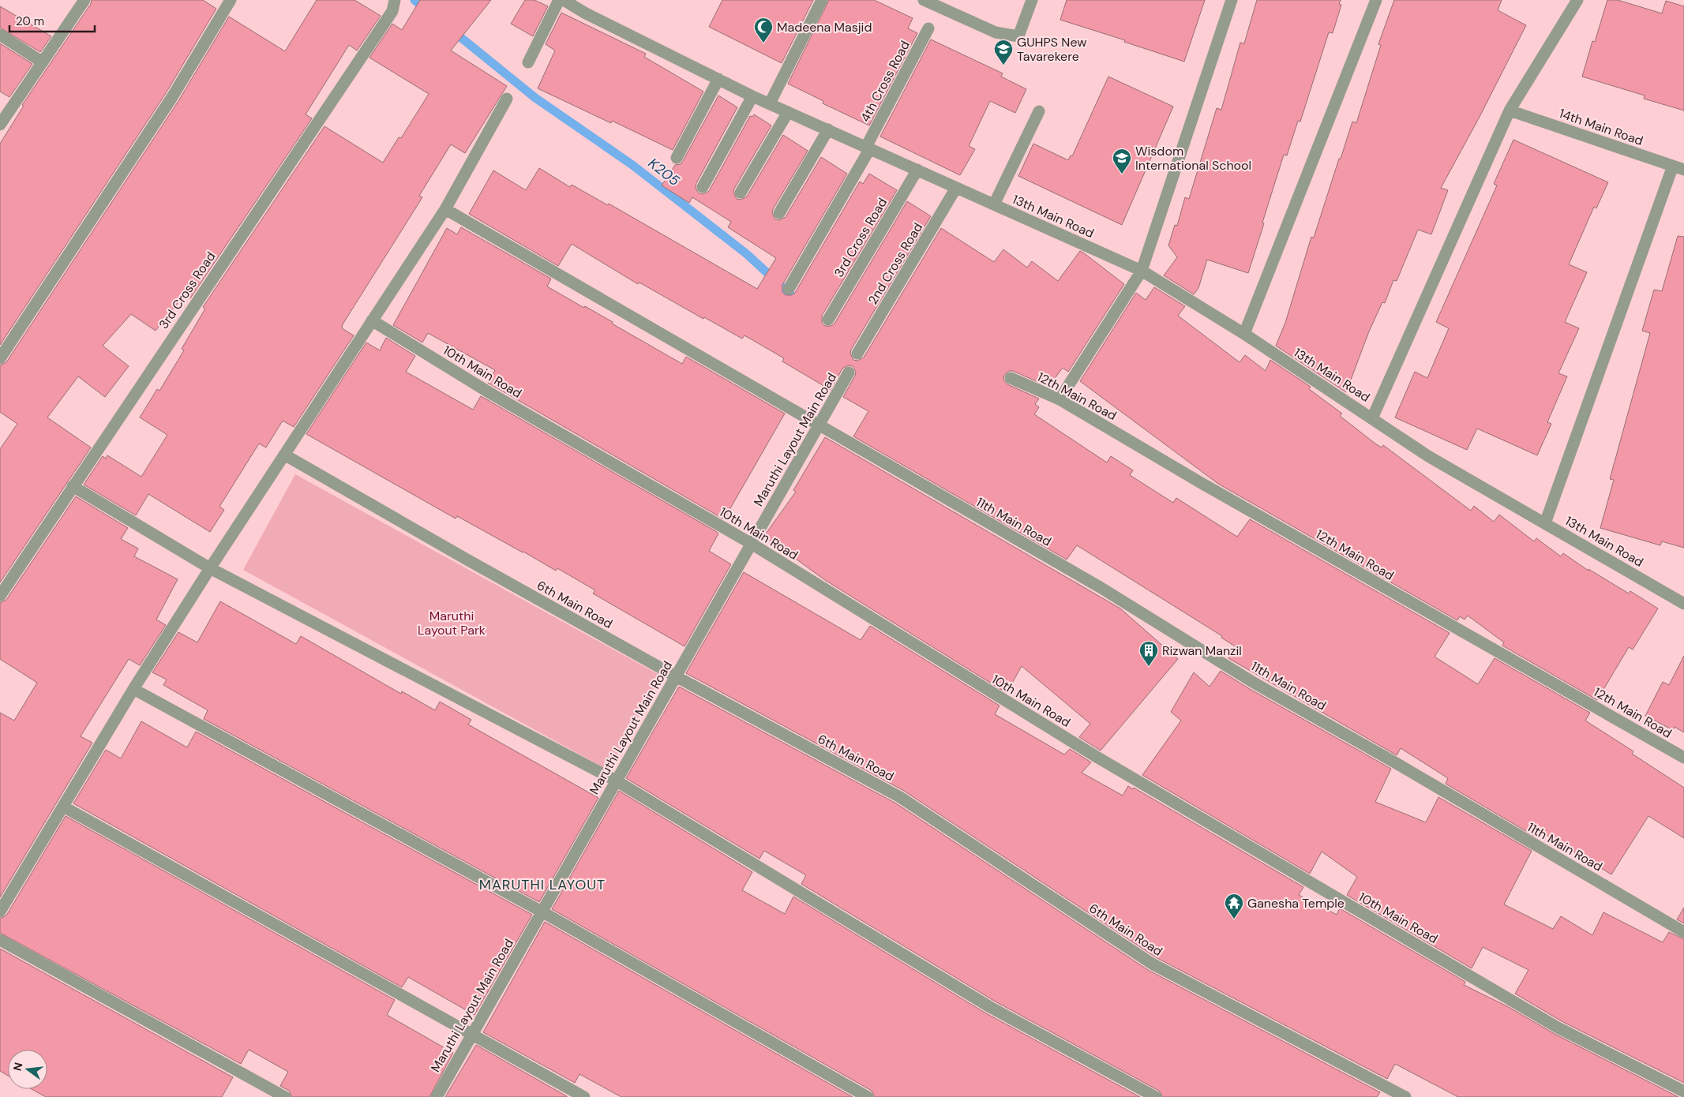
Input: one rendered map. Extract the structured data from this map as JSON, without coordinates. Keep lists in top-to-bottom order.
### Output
{
  "streets": {
    "street": [
      "4th Cross Road",
      "14th Main Road",
      "13th Main Road",
      "3rd Cross Road",
      "2nd Cross Road",
      "10th Main Road",
      "12th Main Road",
      "Maruthi Layout Main Road",
      "11th Main Road",
      "6th Main Road"
    ]
  },
  "crossings": [
    ["4th Cross Road", "13th Main Road"],
    ["13th Main Road", "3rd Cross Road"],
    ["13th Main Road", "2nd Cross Road"],
    ["10th Main Road", "Maruthi Layout Main Road"],
    ["Maruthi Layout Main Road", "11th Main Road"],
    ["Maruthi Layout Main Road", "6th Main Road"]
  ],
  "districts": ["MARUTHI LAYOUT"],
  "water": ["K205"],
  "parks": ["Maruthi Layout Park"],
  "places": {
    "mosque": ["Madeena Masjid"],
    "school or university": ["GUHPS New Tavarekere", "Wisdom International School"],
    "building": ["Rizwan Manzil"],
    "temple": ["Ganesha Temple"]
  },
  "scale_bar": "20 m",
  "north": "left"
}
